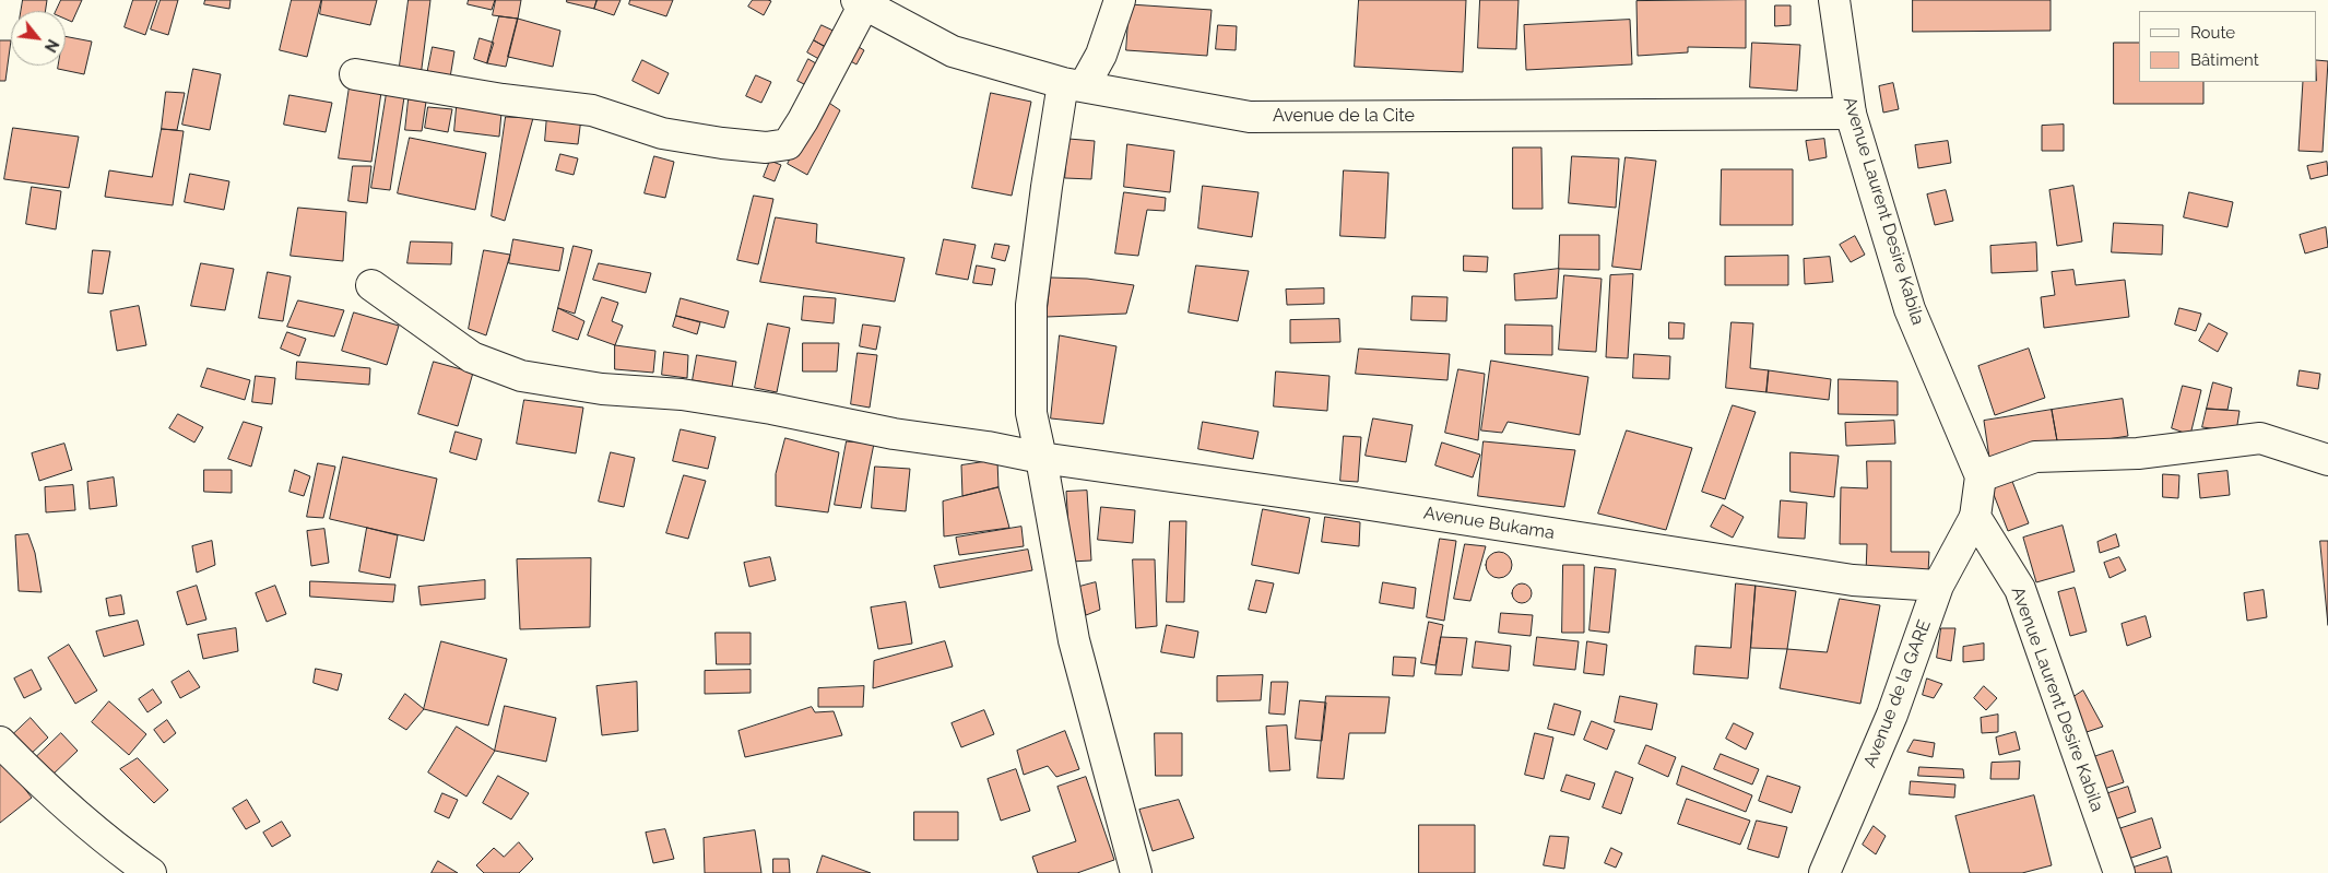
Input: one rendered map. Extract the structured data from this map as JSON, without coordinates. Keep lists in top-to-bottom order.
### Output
{
  "streets": {
    "street": [
      "Avenue de la Cite",
      "Avenue Laurent Desire Kabila",
      "Avenue Bukama",
      "Avenue de la GARE"
    ]
  },
  "crossings": [
    ["Avenue de la Cite", "Avenue Laurent Desire Kabila"],
    ["Avenue Laurent Desire Kabila", "Avenue de la GARE"],
    ["Avenue Bukama", "Avenue de la GARE"]
  ],
  "legend": ["Route", "Bâtiment"],
  "north": "bottom right"
}
